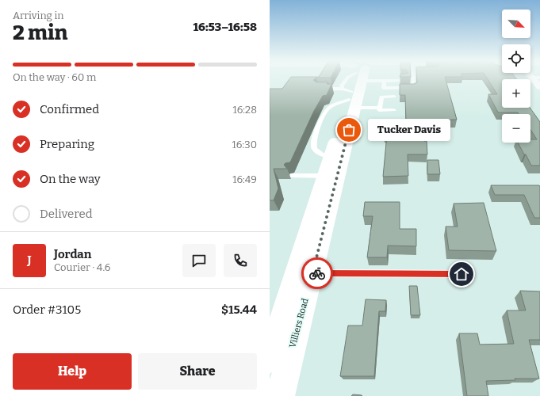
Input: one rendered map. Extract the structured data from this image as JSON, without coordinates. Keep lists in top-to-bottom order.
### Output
{
  "streets": {
    "street": ["Villiers Road"]
  },
  "places": ["Tucker Davis"],
  "north": "bottom right",
  "page": {
    "heading": ["2 min", "Arriving in", "16:53–16:58"],
    "panel": [
      "Jordan",
      "Courier · 4.6",
      "Order #3105",
      "$15.44"
    ],
    "map_buttons": ["+", "−"],
    "bar": "On the way · 60 m",
    "list": [
      ["Confirmed", "16:28"],
      ["Preparing", "16:30"],
      ["On the way", "16:49"],
      "Delivered"
    ],
    "bubble": "Tucker Davis",
    "round": "J",
    "buttons": ["Help", "Share"]
  }
}
